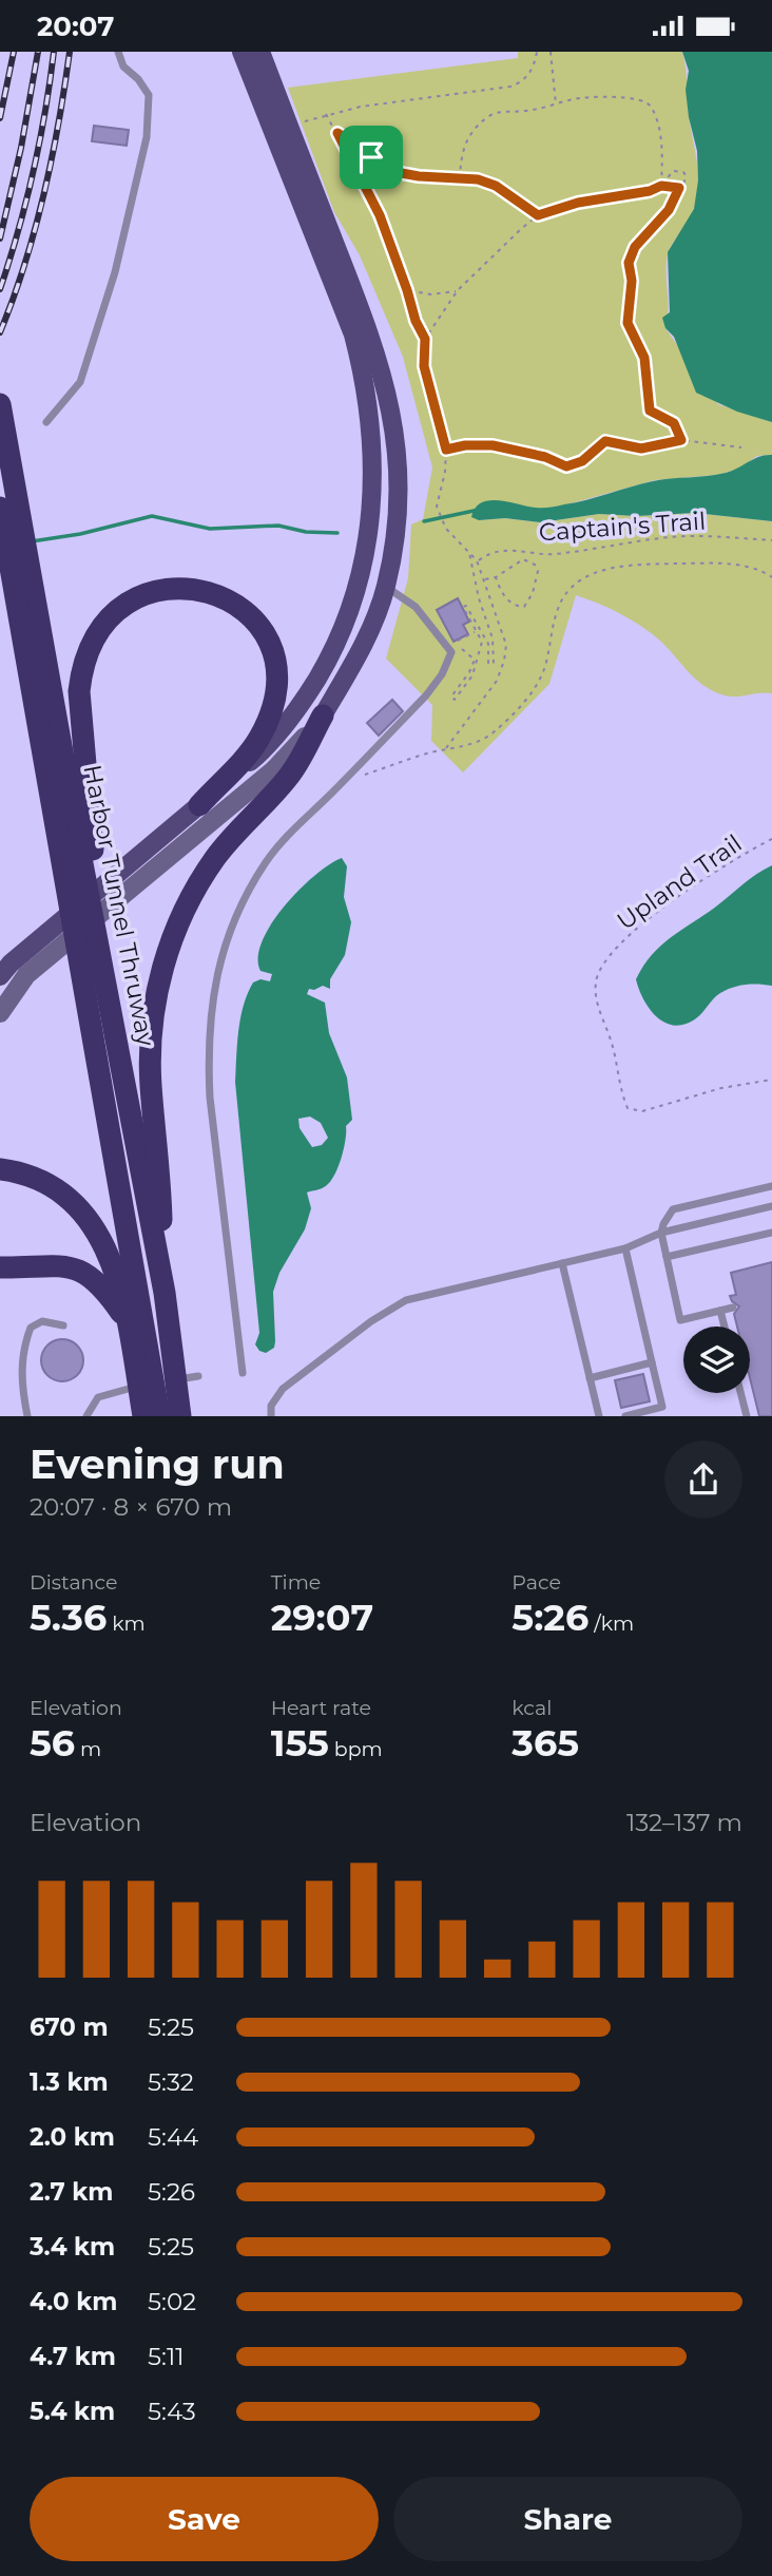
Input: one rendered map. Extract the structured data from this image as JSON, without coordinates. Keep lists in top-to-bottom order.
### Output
{
  "streets": {
    "highway": ["Harbor Tunnel Thruway"],
    "path": ["Captain's Trail", "Upland Trail"]
  },
  "page": {
    "status": "20:07",
    "heading": ["Evening run", "20:07 · 8 × 670 m"],
    "stats": [
      ["Distance", "5.36 km"],
      ["Time", "29:07"],
      ["Pace", "5:26 /km"],
      ["Elevation", "56 m"],
      ["Heart rate", "155 bpm"],
      ["kcal", "365"]
    ],
    "chart": ["Elevation", "132–137 m"],
    "list": [
      {
        "name": "670 m",
        "note": "5:25"
      },
      {
        "name": "1.3 km",
        "note": "5:32"
      },
      {
        "name": "2.0 km",
        "note": "5:44"
      },
      {
        "name": "2.7 km",
        "note": "5:26"
      },
      {
        "name": "3.4 km",
        "note": "5:25"
      },
      {
        "name": "4.0 km",
        "note": "5:02"
      },
      {
        "name": "4.7 km",
        "note": "5:11"
      },
      {
        "name": "5.4 km",
        "note": "5:43"
      }
    ],
    "buttons": ["Save", "Share"]
  }
}
